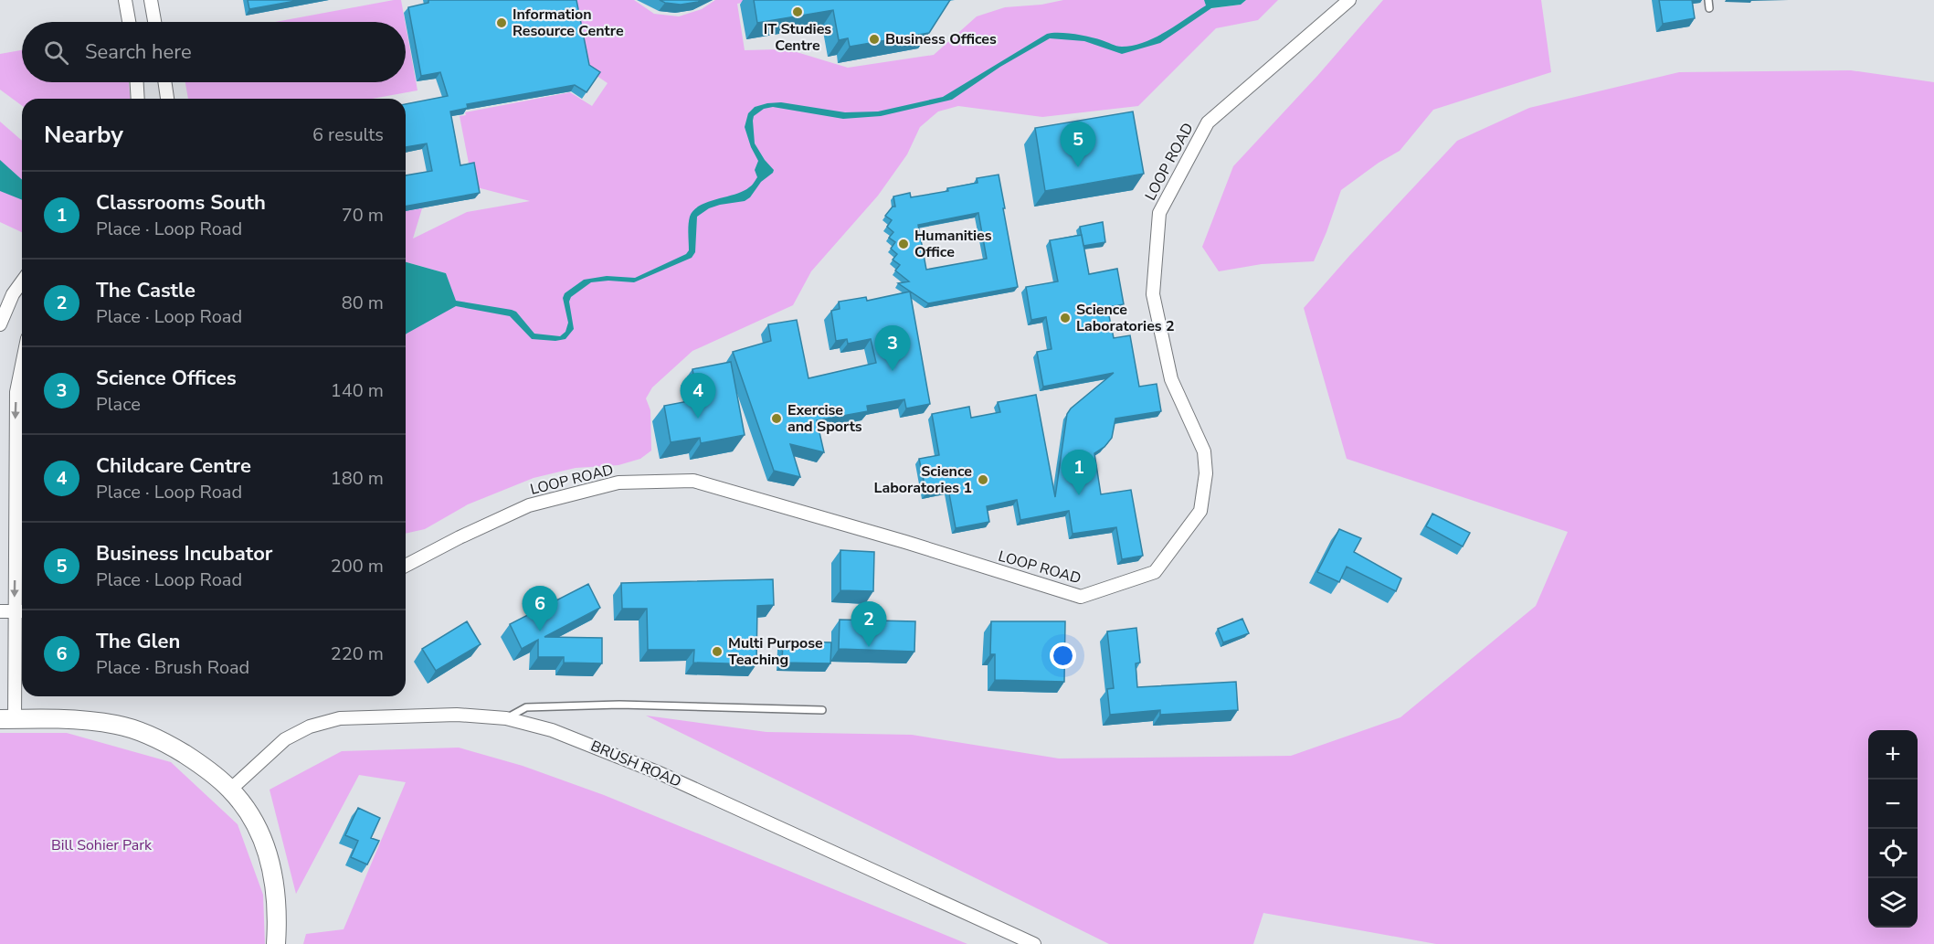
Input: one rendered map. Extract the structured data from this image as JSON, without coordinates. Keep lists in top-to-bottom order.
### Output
{
  "streets": {
    "street": ["LOOP ROAD", "BRUSH ROAD"]
  },
  "parks": ["Bill Sohier Park"],
  "places": [
    "IT Studies Centre",
    "Information Resource Centre",
    "Business Offices",
    "Humanities Office",
    "Science Laboratories 2",
    "Exercise and Sports",
    "Science Laboratories 1",
    "Multi Purpose Teaching"
  ],
  "page": {
    "search": "Search here",
    "heading": ["Nearby", "6 results"],
    "pins": [
      "5",
      "3",
      "4",
      "1",
      "6",
      "2"
    ],
    "list": [
      {
        "mark": "1",
        "name": "Classrooms South",
        "note": "Place · Loop Road",
        "value": "70 m"
      },
      {
        "mark": "2",
        "name": "The Castle",
        "note": "Place · Loop Road",
        "value": "80 m"
      },
      {
        "mark": "3",
        "name": "Science Offices",
        "note": "Place",
        "value": "140 m"
      },
      {
        "mark": "4",
        "name": "Childcare Centre",
        "note": "Place · Loop Road",
        "value": "180 m"
      },
      {
        "mark": "5",
        "name": "Business Incubator",
        "note": "Place · Loop Road",
        "value": "200 m"
      },
      {
        "mark": "6",
        "name": "The Glen",
        "note": "Place · Brush Road",
        "value": "220 m"
      }
    ],
    "map_buttons": ["+", "−"]
  }
}
